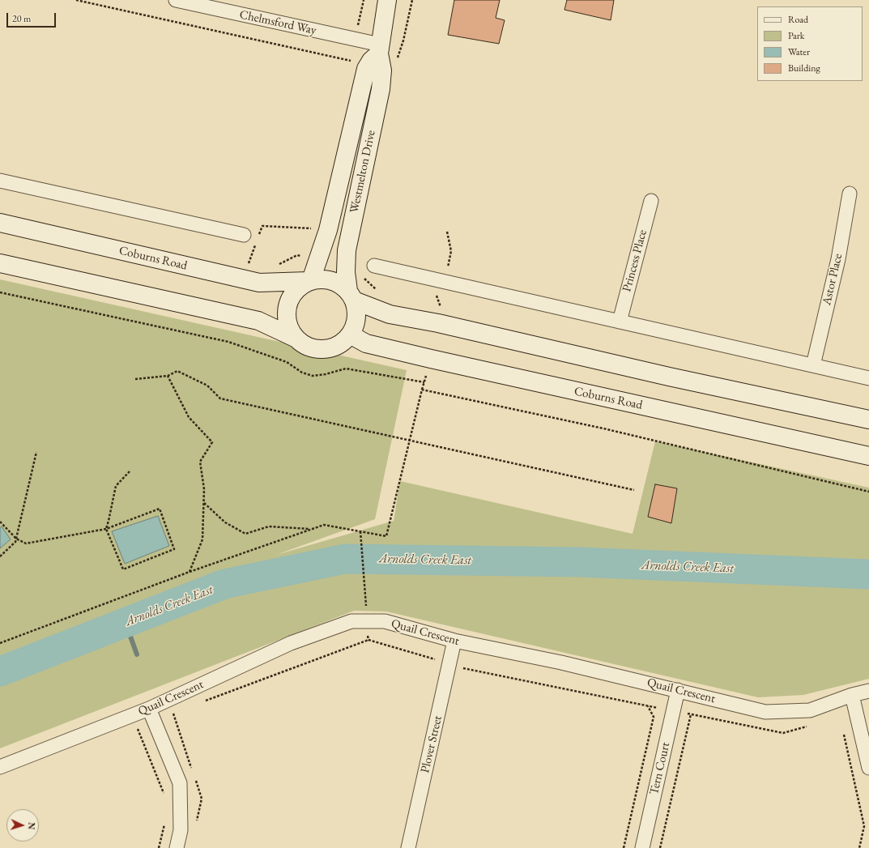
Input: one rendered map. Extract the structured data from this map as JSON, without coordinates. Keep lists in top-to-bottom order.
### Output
{
  "streets": {
    "street": [
      "Chelmsford Way",
      "Westmelton Drive",
      "Coburns Road",
      "Princess Place",
      "Astor Place",
      "Quail Crescent",
      "Plover Street",
      "Tern Court"
    ]
  },
  "crossings": [
    ["Chelmsford Way", "Westmelton Drive"],
    ["Westmelton Drive", "Coburns Road"],
    ["Quail Crescent", "Plover Street"],
    ["Quail Crescent", "Tern Court"]
  ],
  "water": ["Arnolds Creek East"],
  "legend": [
    "Road",
    "Park",
    "Water",
    "Building"
  ],
  "scale_bar": "20 m",
  "north": "right"
}
